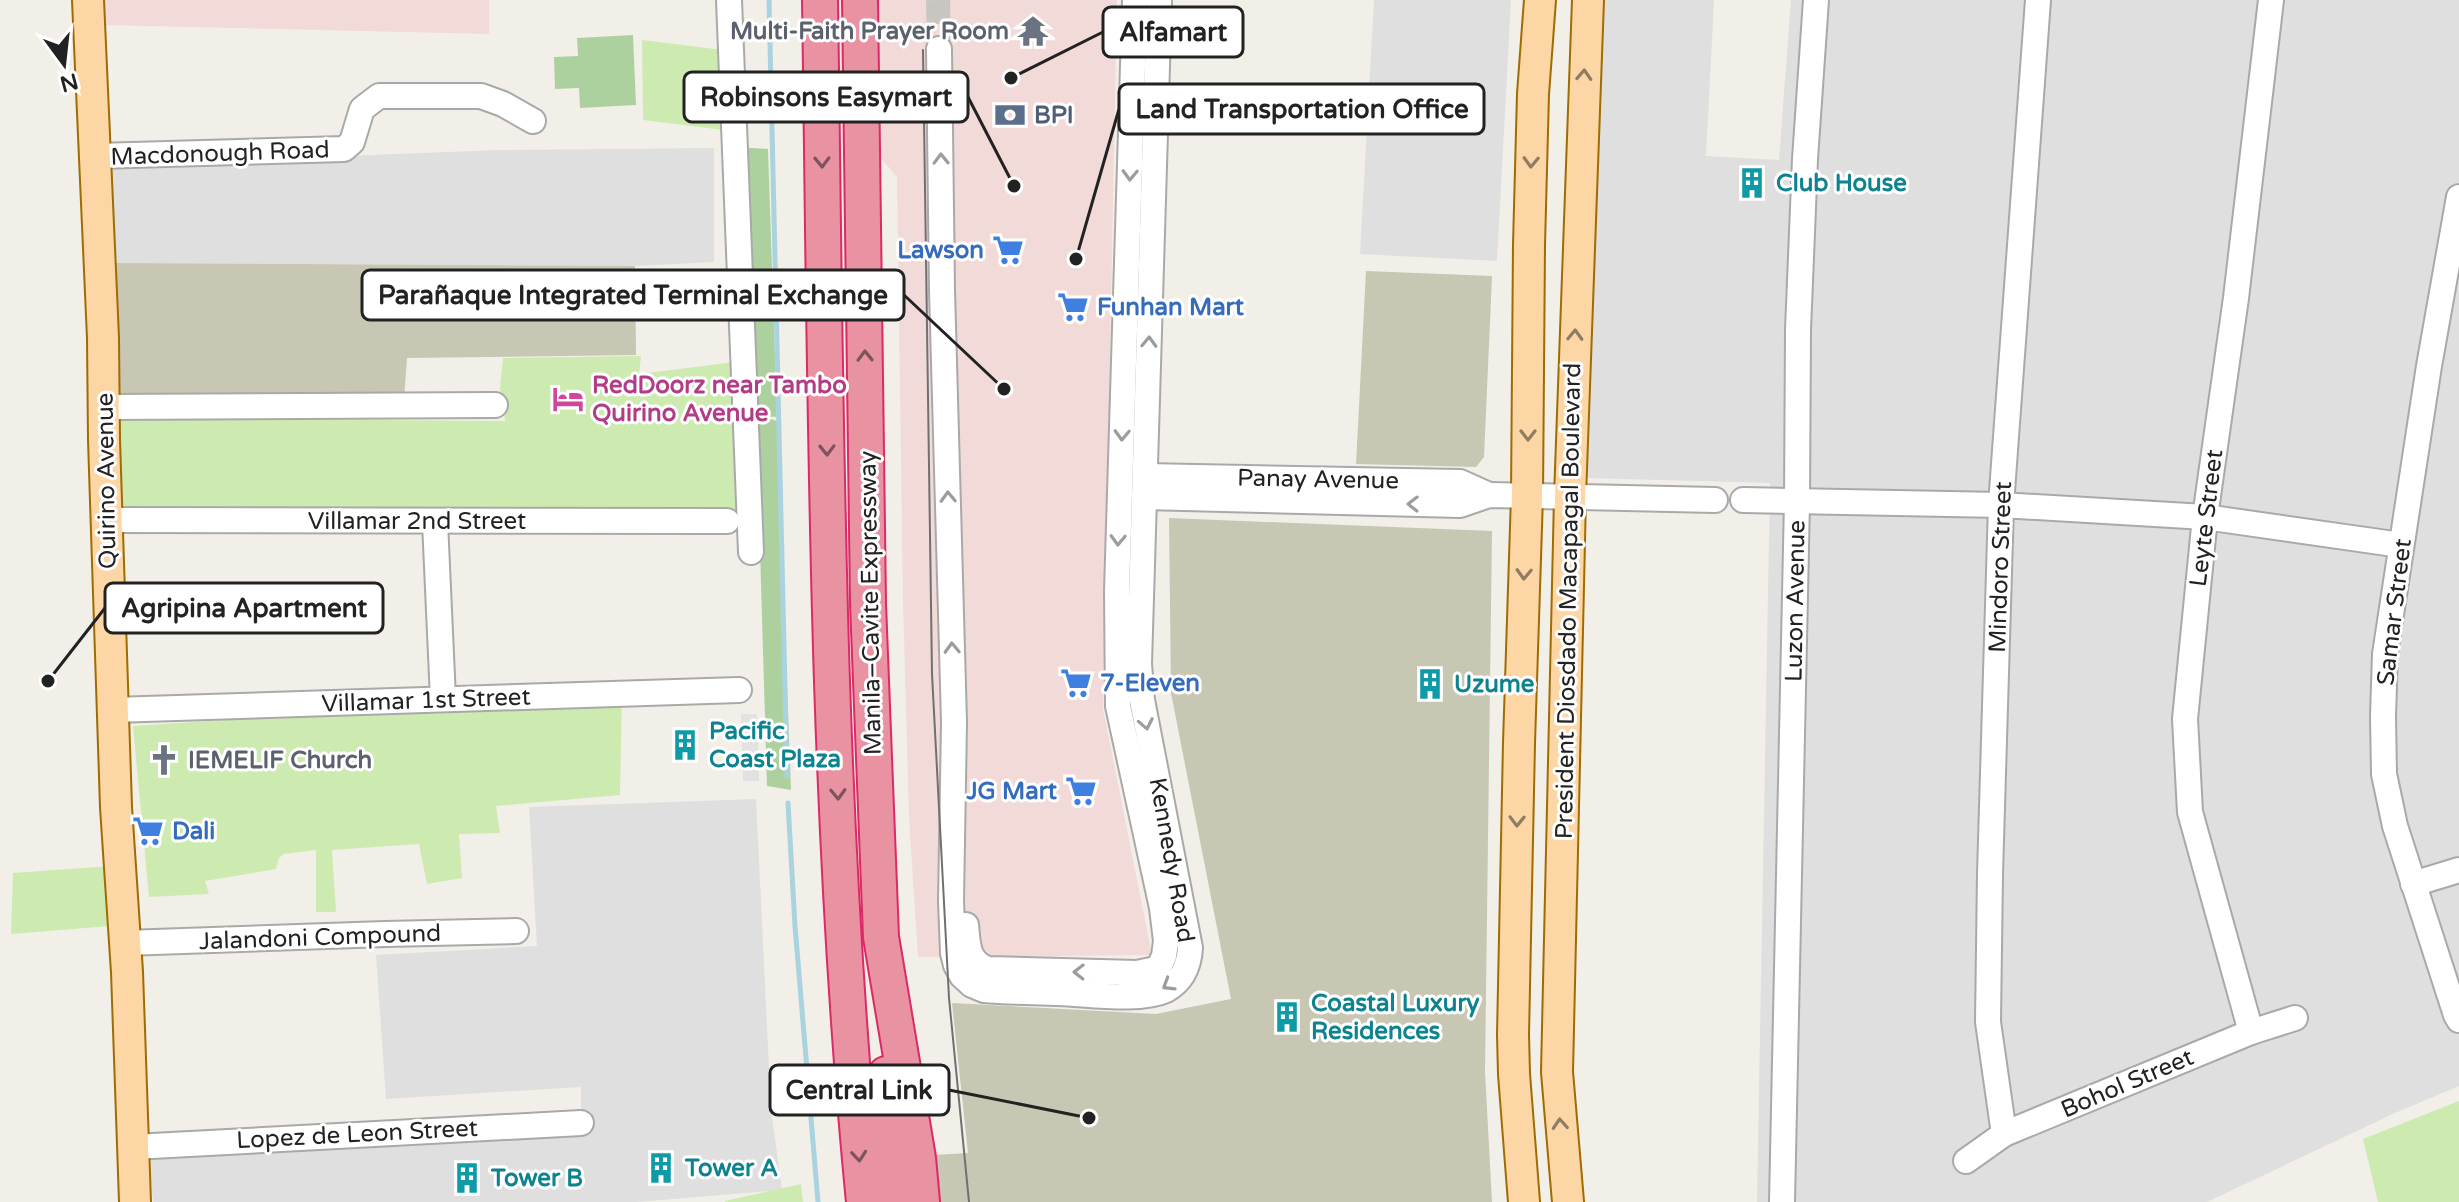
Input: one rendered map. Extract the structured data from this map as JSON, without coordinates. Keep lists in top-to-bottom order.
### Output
{
  "streets": {
    "highway": ["Manila–Cavite Expressway"],
    "main road": ["Quirino Avenue", "President Diosdado Macapagal Boulevard"],
    "street": [
      "Macdonough Road",
      "Panay Avenue",
      "Leyte Street",
      "Villamar 2nd Street",
      "Mindoro Street",
      "Luzon Avenue",
      "Samar Street",
      "Villamar 1st Street",
      "Kennedy Road",
      "Jalandoni Compound",
      "Bohol Street",
      "Lopez de Leon Street"
    ]
  },
  "crossings": [
    ["Macdonough Road", "Quirino Avenue"],
    ["Panay Avenue", "President Diosdado Macapagal Boulevard"],
    ["Panay Avenue", "Kennedy Road"],
    ["Quirino Avenue", "Villamar 2nd Street"],
    ["Quirino Avenue", "Villamar 1st Street"],
    ["Quirino Avenue", "Jalandoni Compound"],
    ["Quirino Avenue", "Lopez de Leon Street"],
    ["Leyte Street", "Bohol Street"],
    ["Mindoro Street", "Bohol Street"]
  ],
  "one_way": ["Panay Avenue"],
  "places": {
    "temple": ["Multi-Faith Prayer Room"],
    "other": [
      "Alfamart",
      "Robinsons Easymart",
      "Land Transportation Office",
      "Parañaque Integrated Terminal Exchange",
      "Agripina Apartment",
      "Central Link"
    ],
    "bank": ["BPI"],
    "building": [
      "Club House",
      "Uzume",
      "Pacific Coast Plaza",
      "Coastal Luxury Residences",
      "Tower A",
      "Tower B"
    ],
    "supermarket": [
      "Lawson",
      "Funhan Mart",
      "7-Eleven",
      "JG Mart",
      "Dali"
    ],
    "hotel": ["RedDoorz near Tambo Quirino Avenue"],
    "church": ["IEMELIF Church"]
  },
  "north": "bottom"
}
